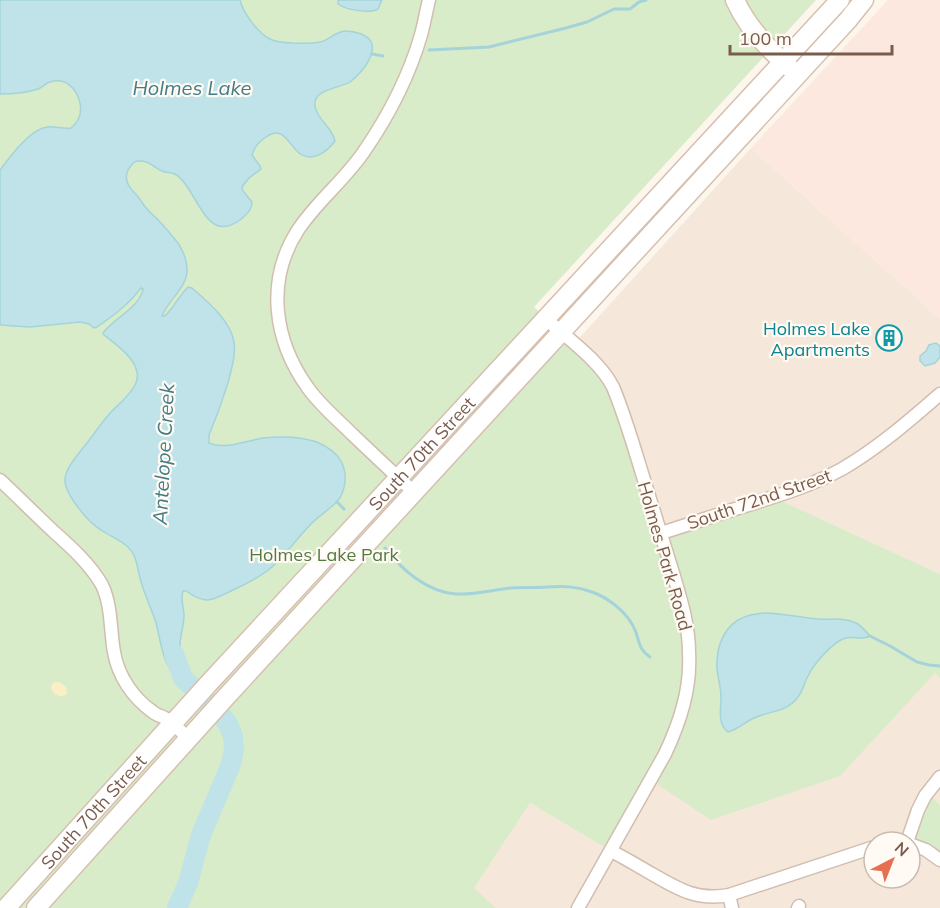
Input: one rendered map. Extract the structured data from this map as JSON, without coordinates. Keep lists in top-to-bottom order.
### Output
{
  "streets": {
    "main road": ["South 70th Street"],
    "street": ["South 72nd Street", "Holmes Park Road"]
  },
  "crossings": [
    ["South 70th Street", "Holmes Park Road"],
    ["South 72nd Street", "Holmes Park Road"]
  ],
  "water": ["Holmes Lake", "Antelope Creek"],
  "parks": ["Holmes Lake Park"],
  "places": {
    "building": ["Holmes Lake Apartments"]
  },
  "scale_bar": "100 m",
  "north": "top right"
}
